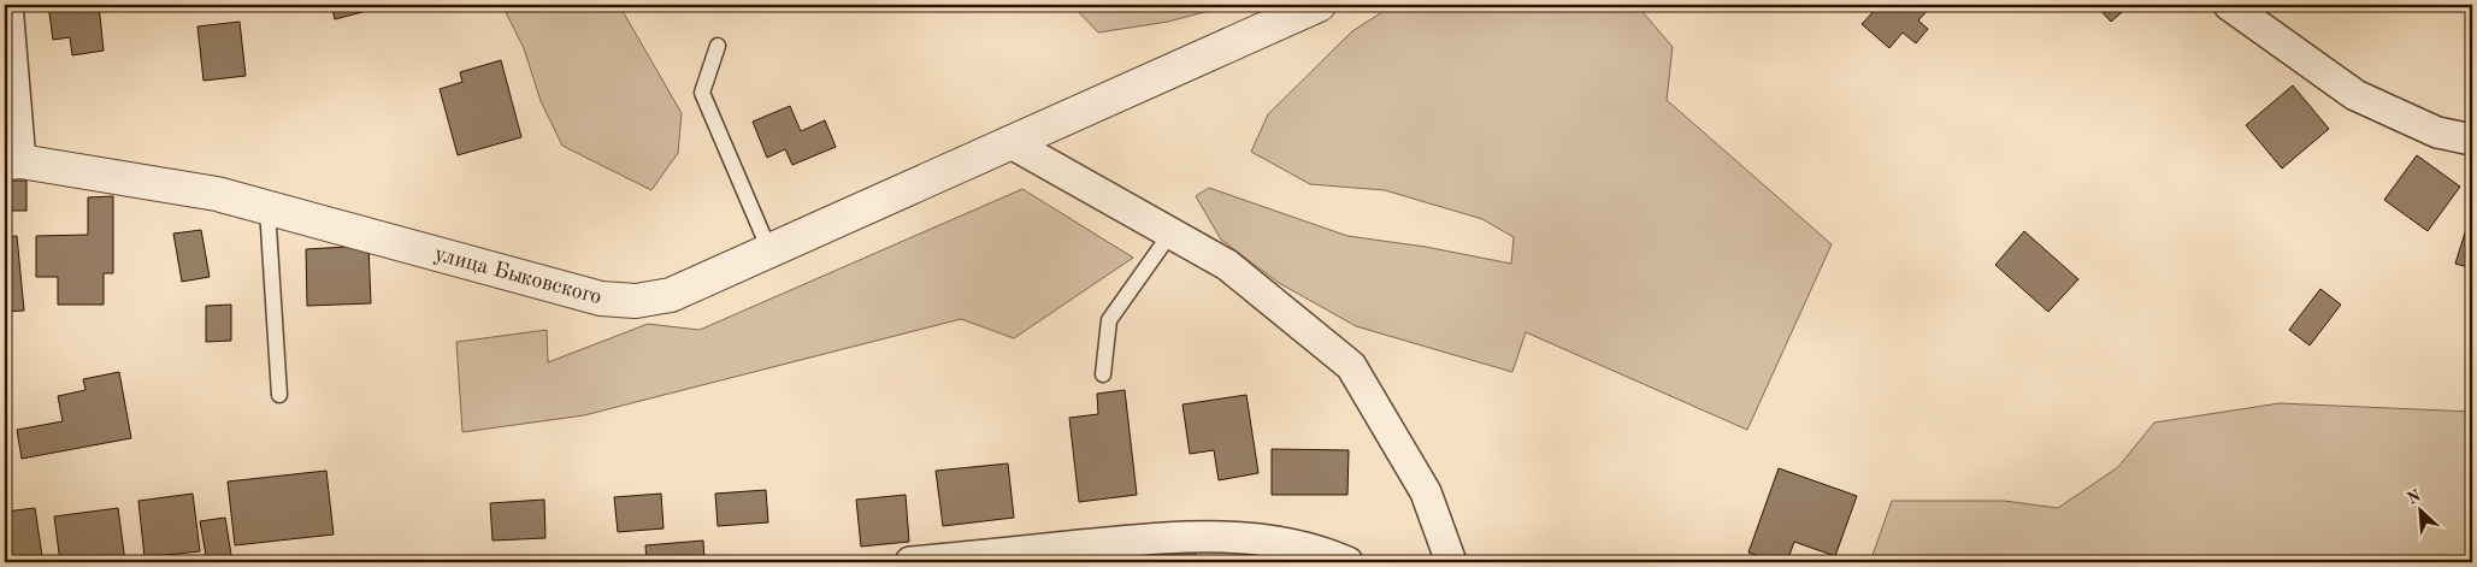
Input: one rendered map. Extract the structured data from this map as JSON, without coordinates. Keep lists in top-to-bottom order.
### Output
{
  "streets": {
    "street": ["улица Быковского"]
  },
  "north": "top left"
}
